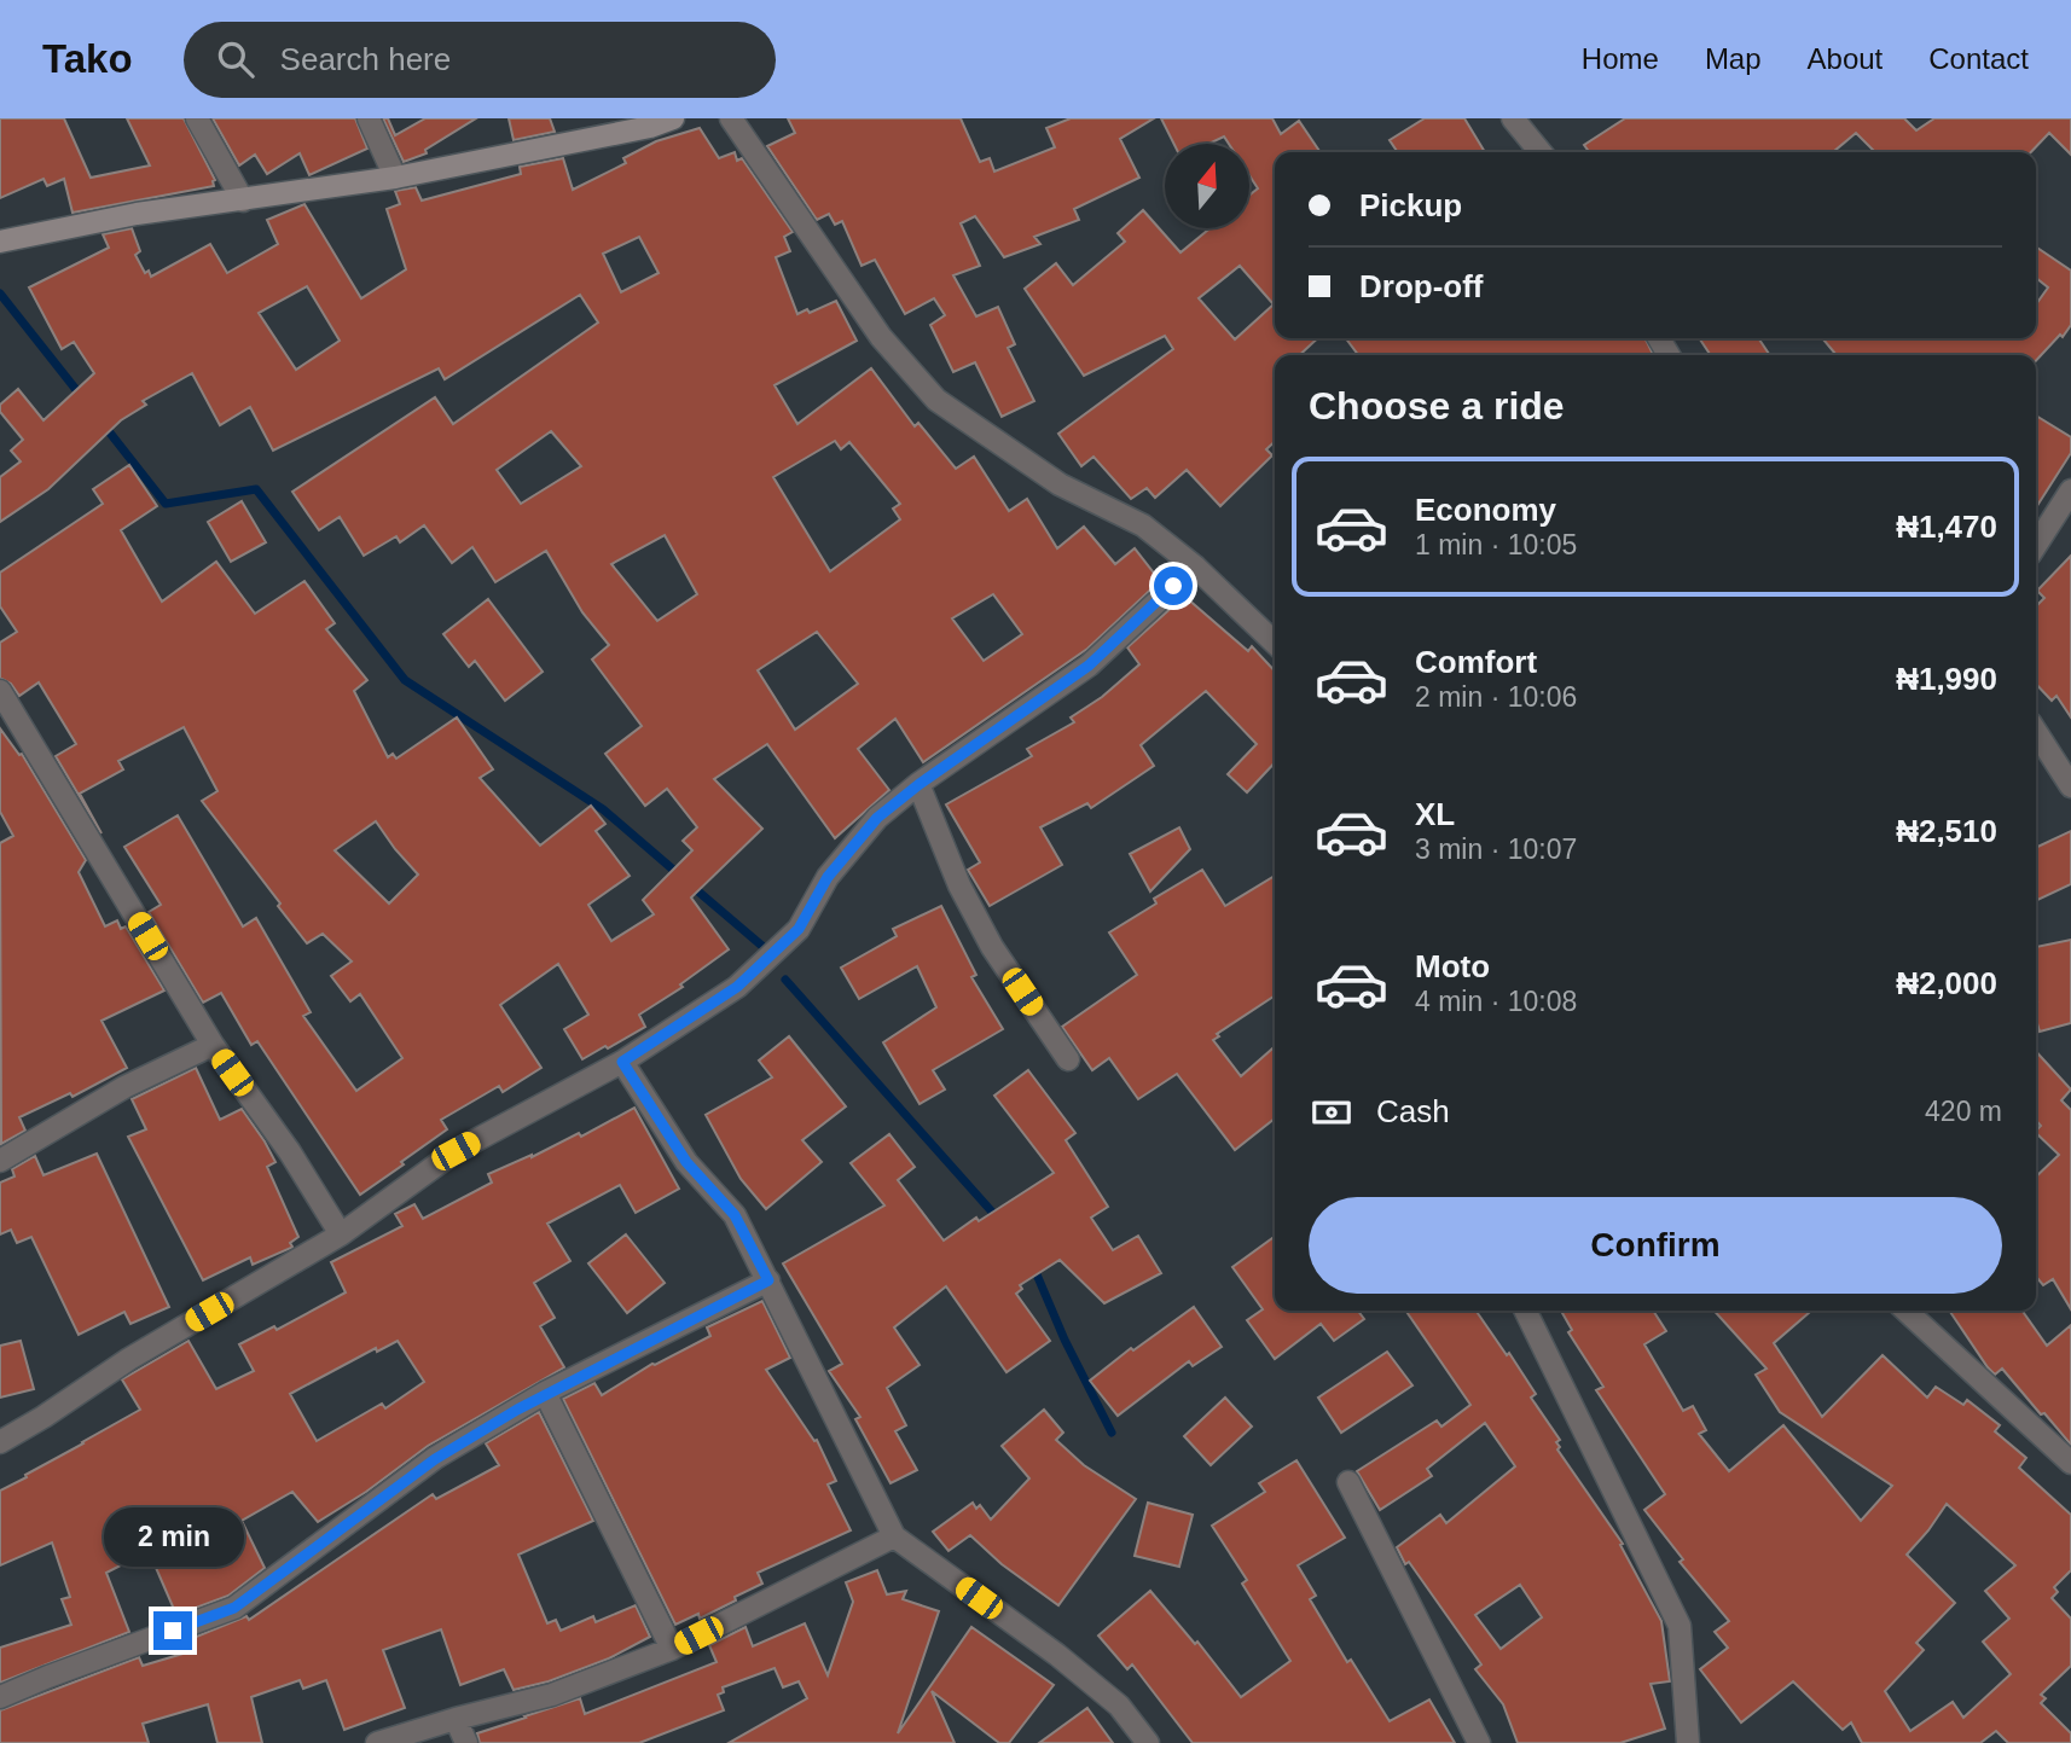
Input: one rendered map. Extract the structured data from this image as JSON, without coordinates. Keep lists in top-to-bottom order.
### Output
{
  "north": "top",
  "page": {
    "header": "Tako",
    "search": "Search here",
    "nav": [
      "Home",
      "Map",
      "About",
      "Contact"
    ],
    "banner": ["Pickup", "Drop-off"],
    "heading": "Choose a ride",
    "list": [
      {
        "name": "Economy",
        "note": "1 min · 10:05",
        "value": "₦1,470"
      },
      {
        "name": "Comfort",
        "note": "2 min · 10:06",
        "value": "₦1,990"
      },
      {
        "name": "XL",
        "note": "3 min · 10:07",
        "value": "₦2,510"
      },
      {
        "name": "Moto",
        "note": "4 min · 10:08",
        "value": "₦2,000"
      }
    ],
    "pay": ["Cash", "420 m"],
    "buttons": "Confirm",
    "bubble": "2 min"
  }
}
